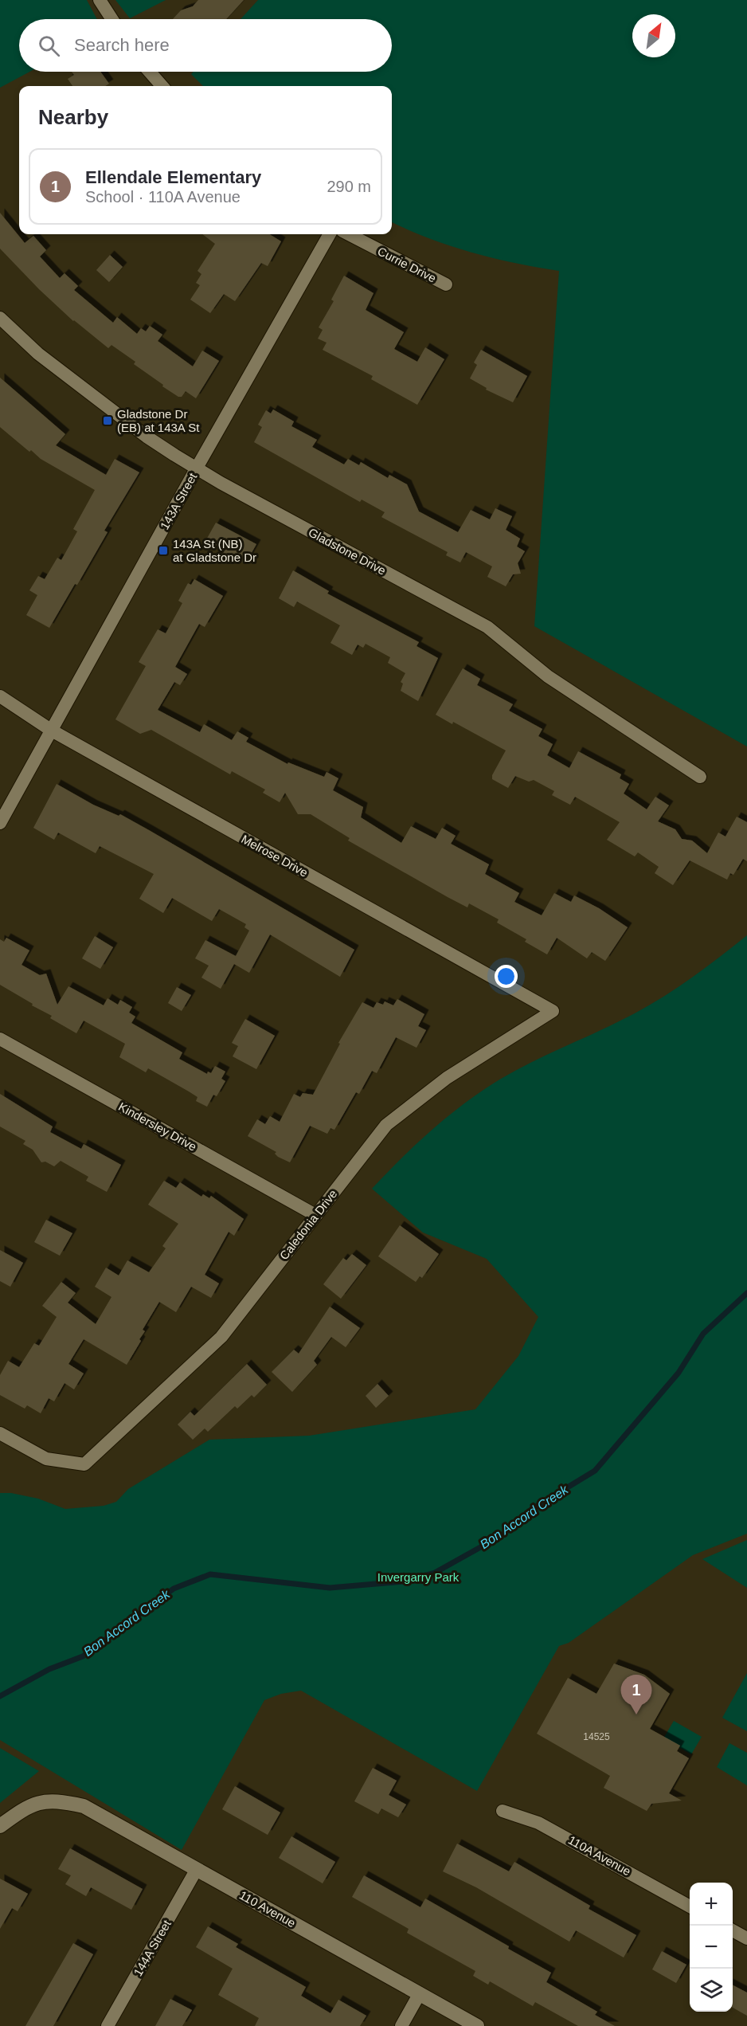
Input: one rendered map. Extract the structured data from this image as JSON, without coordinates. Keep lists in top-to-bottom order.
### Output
{
  "streets": {
    "street": [
      "Currie Drive",
      "143A Street",
      "Gladstone Drive",
      "Melrose Drive",
      "Kindersley Drive",
      "Caledonia Drive",
      "110A Avenue",
      "110 Avenue",
      "144A Street"
    ]
  },
  "crossings": [
    ["143A Street", "Gladstone Drive"],
    ["143A Street", "Melrose Drive"],
    ["Melrose Drive", "Caledonia Drive"],
    ["Kindersley Drive", "Caledonia Drive"],
    ["110 Avenue", "144A Street"]
  ],
  "water": ["Bon Accord Creek"],
  "parks": ["Invergarry Park"],
  "places": {
    "transit": ["Gladstone Dr (EB) at 143A St", "143A St (NB) at Gladstone Dr"]
  },
  "house_numbers": ["14525"],
  "north": "top right",
  "page": {
    "search": "Search here",
    "heading": "Nearby",
    "list": [
      {
        "mark": "1",
        "name": "Ellendale Elementary",
        "note": "School · 110A Avenue",
        "value": "290 m"
      }
    ],
    "pins": "1",
    "map_buttons": ["+", "−"]
  }
}
